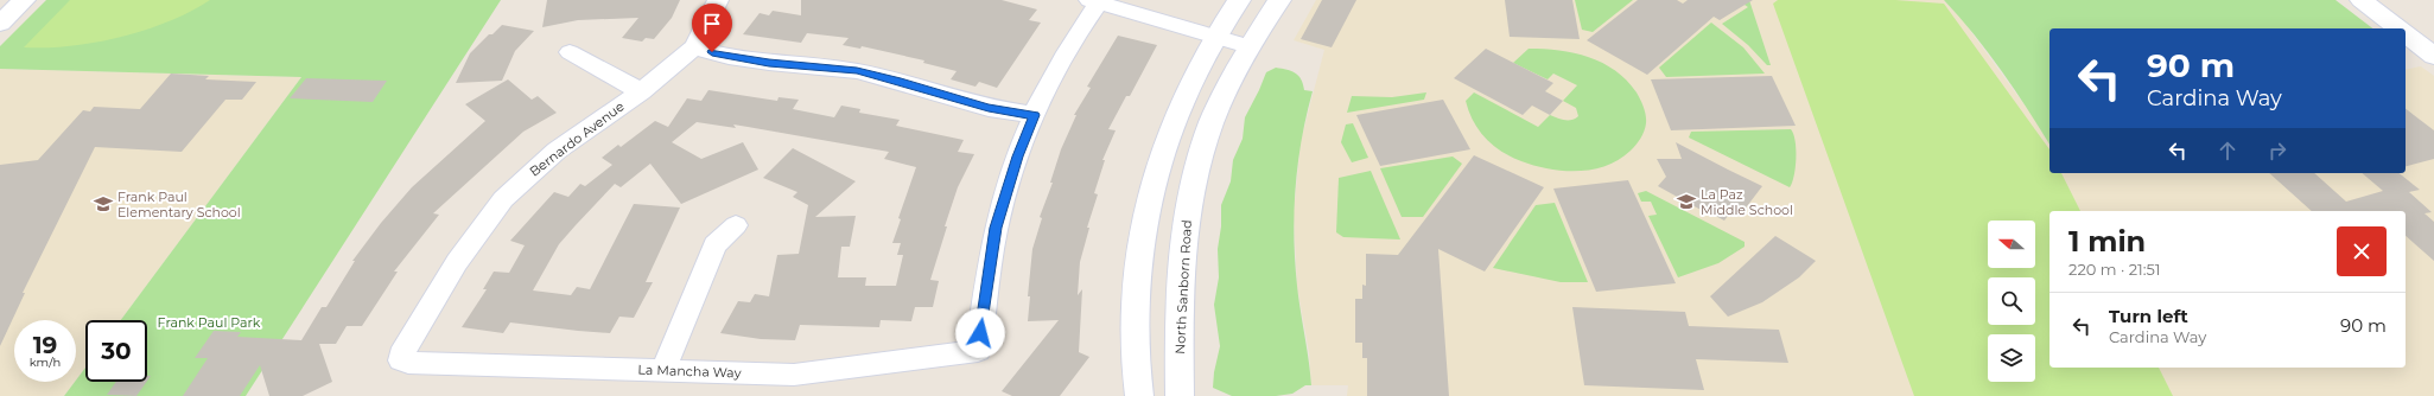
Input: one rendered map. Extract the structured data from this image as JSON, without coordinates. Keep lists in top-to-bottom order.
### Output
{
  "streets": {
    "main road": ["North Sanborn Road"],
    "street": ["Bernardo Avenue", "La Mancha Way"]
  },
  "crossings": [
    ["Bernardo Avenue", "La Mancha Way"]
  ],
  "parks": ["Frank Paul Park"],
  "places": {
    "school or university": ["La Paz Middle School", "Frank Paul Elementary School"]
  },
  "north": "left",
  "page": {
    "turn": ["90 m", "Cardina Way"],
    "heading": ["1 min", "220 m · 21:51"],
    "list": [
      {
        "name": "Turn left",
        "note": "Cardina Way",
        "value": "90 m"
      }
    ],
    "speed": "19 km/h",
    "limit": "30"
  }
}
